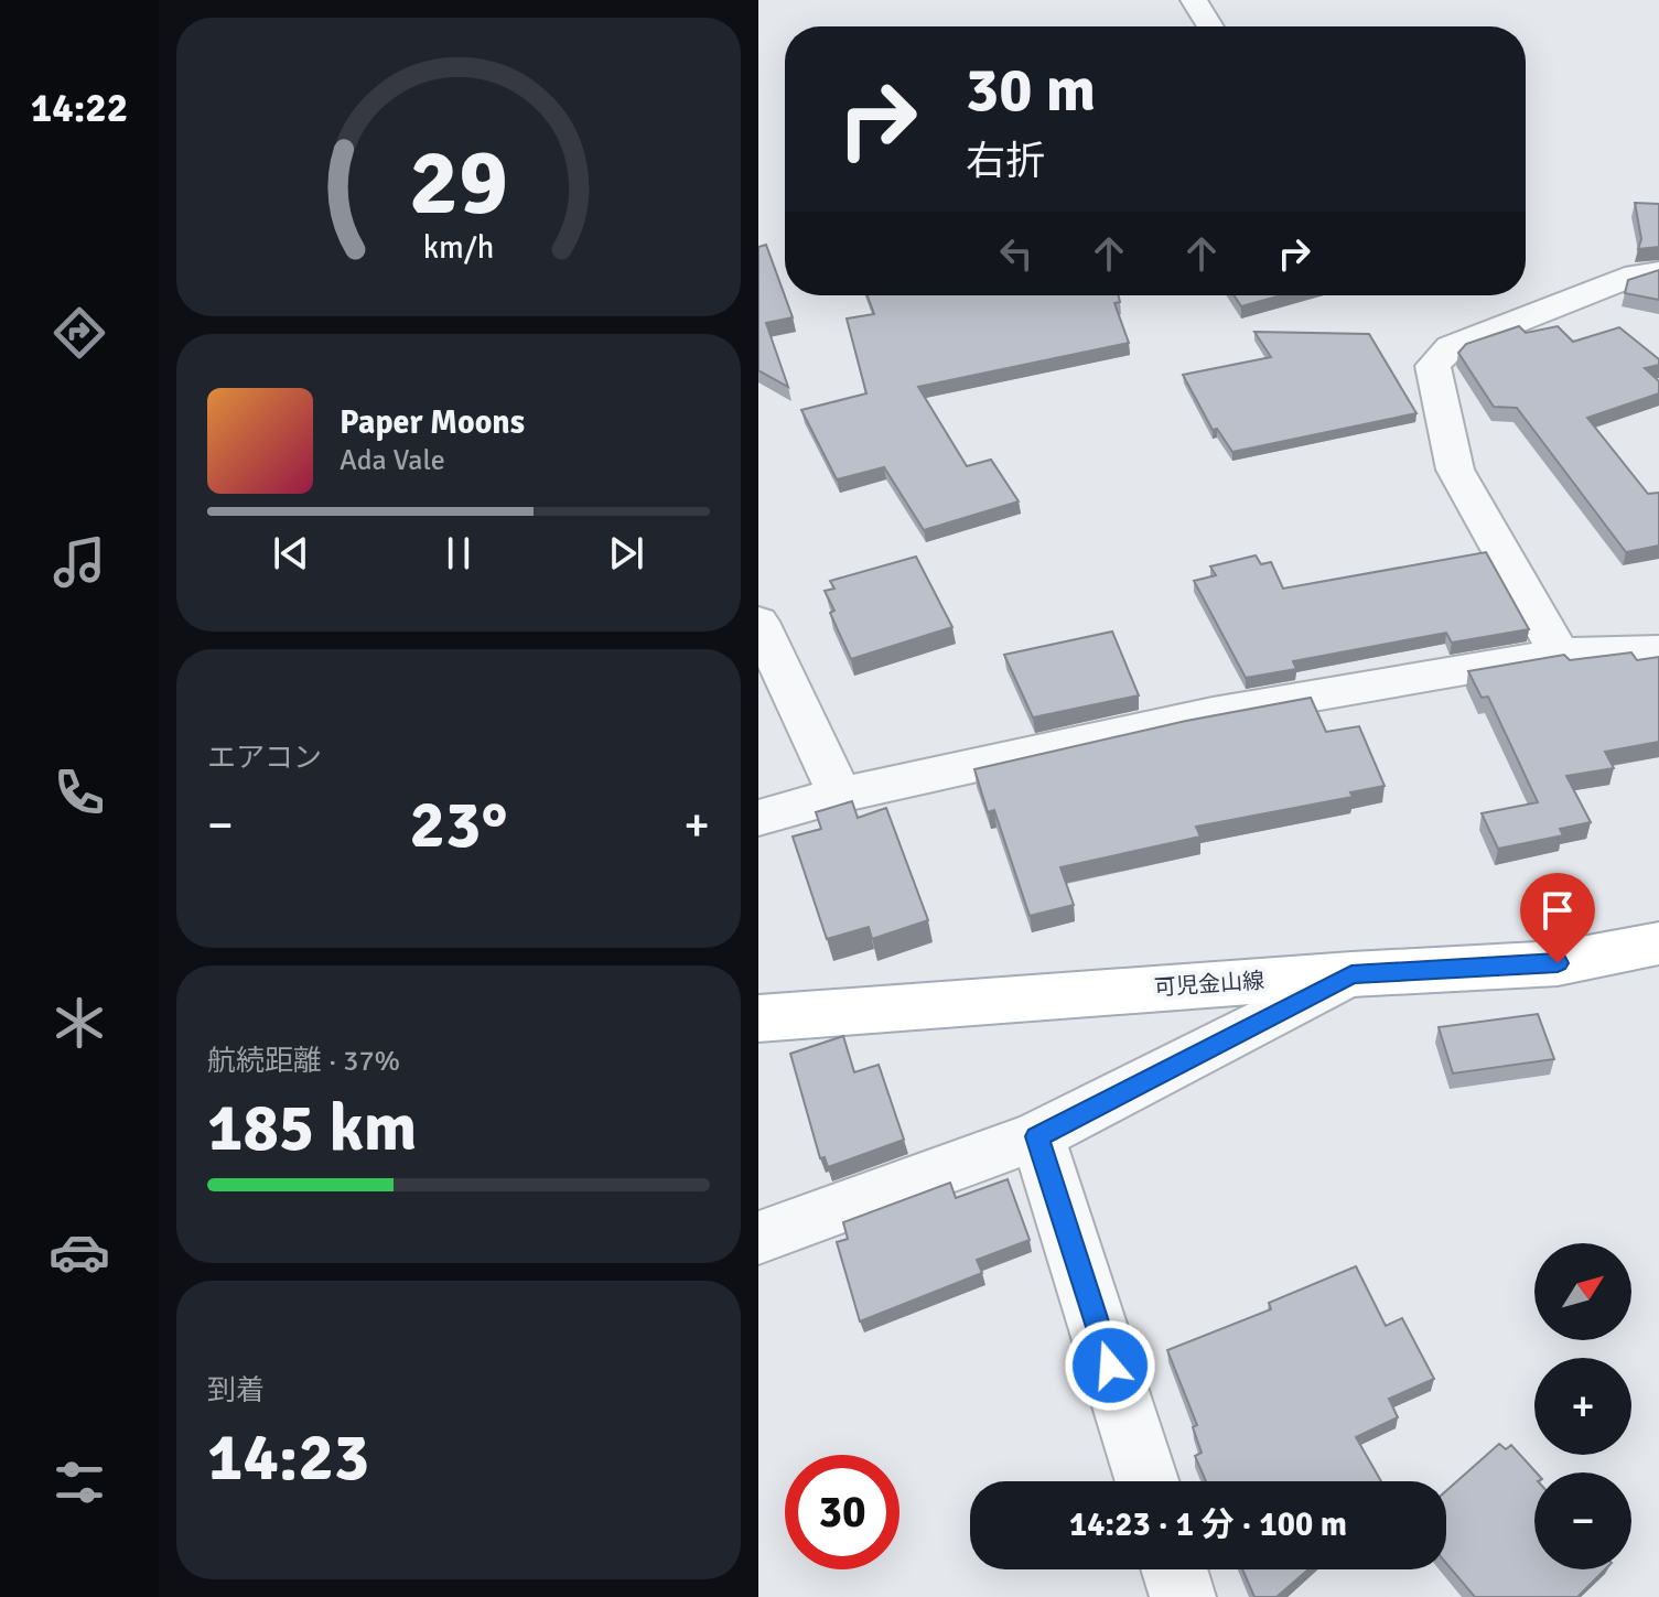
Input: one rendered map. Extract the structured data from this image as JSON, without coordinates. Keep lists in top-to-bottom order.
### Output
{
  "streets": {
    "main road": ["可児金山線"]
  },
  "north": "top right",
  "page": {
    "tabs": "14:22",
    "turn": ["30 m", "右折"],
    "song": ["Paper Moons", "Ada Vale"],
    "tile": [
      "エアコン",
      ["航続距離 · 37%", "185 km"],
      ["到着", "14:23"]
    ],
    "heat": ["−", "23°", "+"],
    "map_buttons": ["+", "−"],
    "limit": "30",
    "trip": "14:23 · 1 分 · 100 m",
    "gauge": ["29", "km/h"]
  }
}
